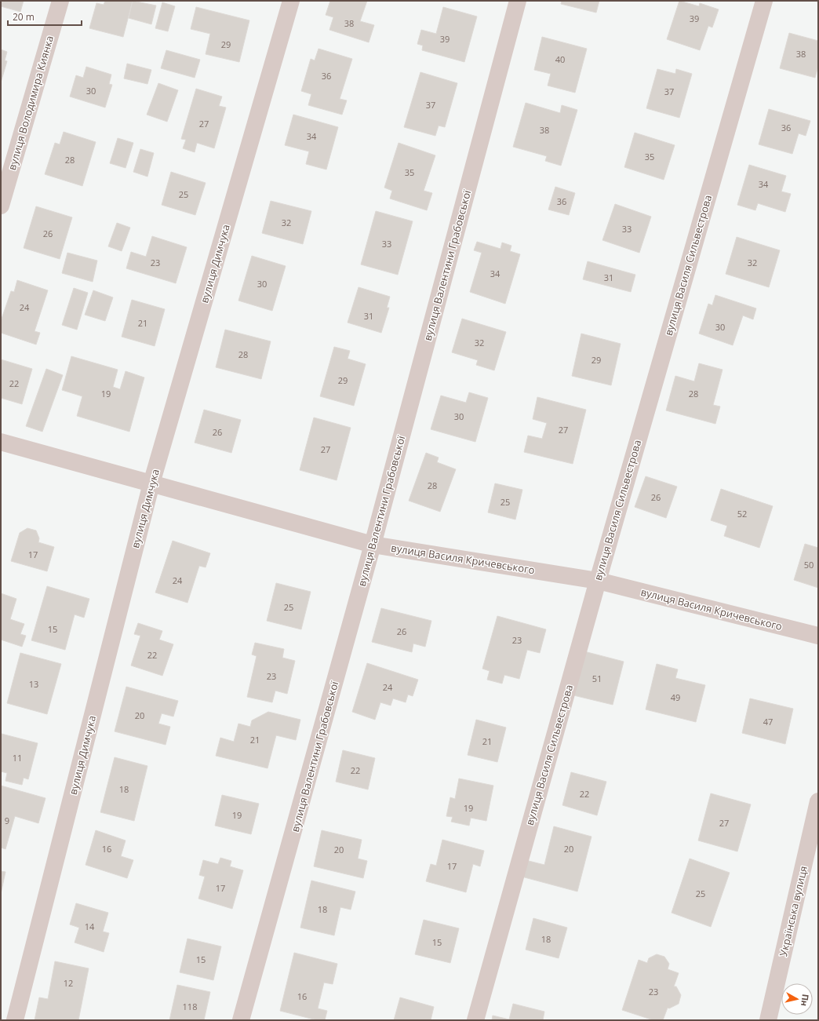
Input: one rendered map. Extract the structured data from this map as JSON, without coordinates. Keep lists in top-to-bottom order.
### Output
{
  "streets": {
    "street": [
      "вулиця Володимира Киянка",
      "вулиця Димчука",
      "вулиця Валентини Грабовської",
      "вулиця Василя Сильвестрова",
      "вулиця Василя Кричевського",
      "Українська вулиця"
    ]
  },
  "crossings": [
    ["вулиця Димчука", "вулиця Василя Кричевського"],
    ["вулиця Валентини Грабовської", "вулиця Василя Кричевського"],
    ["вулиця Василя Сильвестрова", "вулиця Василя Кричевського"]
  ],
  "house_numbers": [
    "39",
    "38",
    "39",
    "29",
    "38",
    "40",
    "36",
    "30",
    "37",
    "37",
    "27",
    "36",
    "38",
    "34",
    "35",
    "28",
    "35",
    "34",
    "25",
    "36",
    "32",
    "33",
    "26",
    "33",
    "23",
    "32",
    "34",
    "31",
    "30",
    "24",
    "31",
    "21",
    "30",
    "32",
    "28",
    "29",
    "29",
    "22",
    "19",
    "28",
    "30",
    "27",
    "26",
    "27",
    "28",
    "26",
    "25",
    "52",
    "17",
    "50",
    "24",
    "25",
    "15",
    "26",
    "23",
    "22",
    "23",
    "51",
    "13",
    "24",
    "49",
    "20",
    "47",
    "21",
    "21",
    "11",
    "22",
    "18",
    "22",
    "19",
    "19",
    "9",
    "27",
    "16",
    "20",
    "20",
    "17",
    "17",
    "25",
    "18",
    "14",
    "18",
    "15",
    "15",
    "12",
    "23",
    "16",
    "118"
  ],
  "scale_bar": "20 m",
  "north": "right"
}
